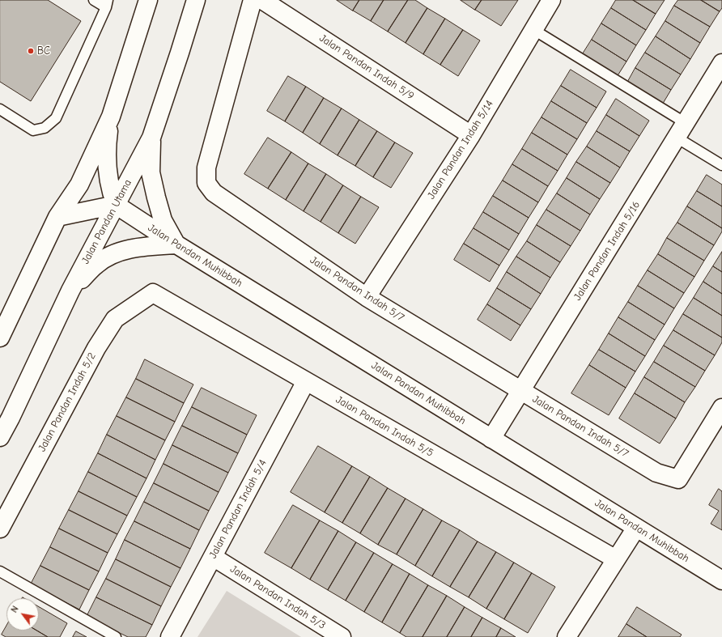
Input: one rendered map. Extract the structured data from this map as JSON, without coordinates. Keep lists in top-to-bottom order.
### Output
{
  "streets": {
    "street": [
      "Jalan Pandan Indah 5/9",
      "Jalan Pandan Indah 5/14",
      "Jalan Pandan Utama",
      "Jalan Pandan Indah 5/16",
      "Jalan Pandan Muhibbah",
      "Jalan Pandan Indah 5/7",
      "Jalan Pandan Indah 5/2",
      "Jalan Pandan Indah 5/5",
      "Jalan Pandan Indah 5/4",
      "Jalan Pandan Indah 5/3"
    ]
  },
  "crossings": [
    ["Jalan Pandan Indah 5/9", "Jalan Pandan Indah 5/14"],
    ["Jalan Pandan Indah 5/14", "Jalan Pandan Indah 5/7"],
    ["Jalan Pandan Utama", "Jalan Pandan Muhibbah"],
    ["Jalan Pandan Indah 5/16", "Jalan Pandan Muhibbah"],
    ["Jalan Pandan Indah 5/16", "Jalan Pandan Indah 5/7"],
    ["Jalan Pandan Indah 5/2", "Jalan Pandan Indah 5/5"],
    ["Jalan Pandan Indah 5/5", "Jalan Pandan Indah 5/4"],
    ["Jalan Pandan Indah 5/4", "Jalan Pandan Indah 5/3"]
  ],
  "places": ["BC"],
  "north": "top left"
}
